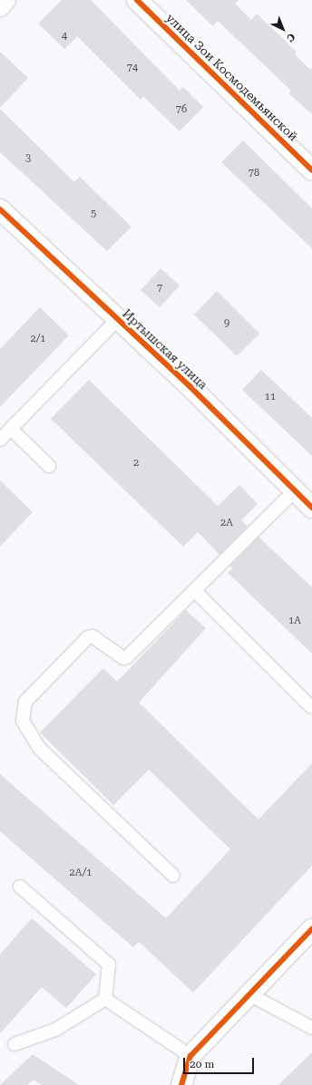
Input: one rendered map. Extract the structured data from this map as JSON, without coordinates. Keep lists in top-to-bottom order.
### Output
{
  "streets": {
    "street": ["улица Зои Космодемьянской", "Иртышская улица"]
  },
  "house_numbers": [
    "4",
    "74",
    "76",
    "3",
    "78",
    "5",
    "7",
    "9",
    "2/1",
    "11",
    "2",
    "2А",
    "1А",
    "2А/1"
  ],
  "scale_bar": "20 m",
  "north": "bottom right"
}
